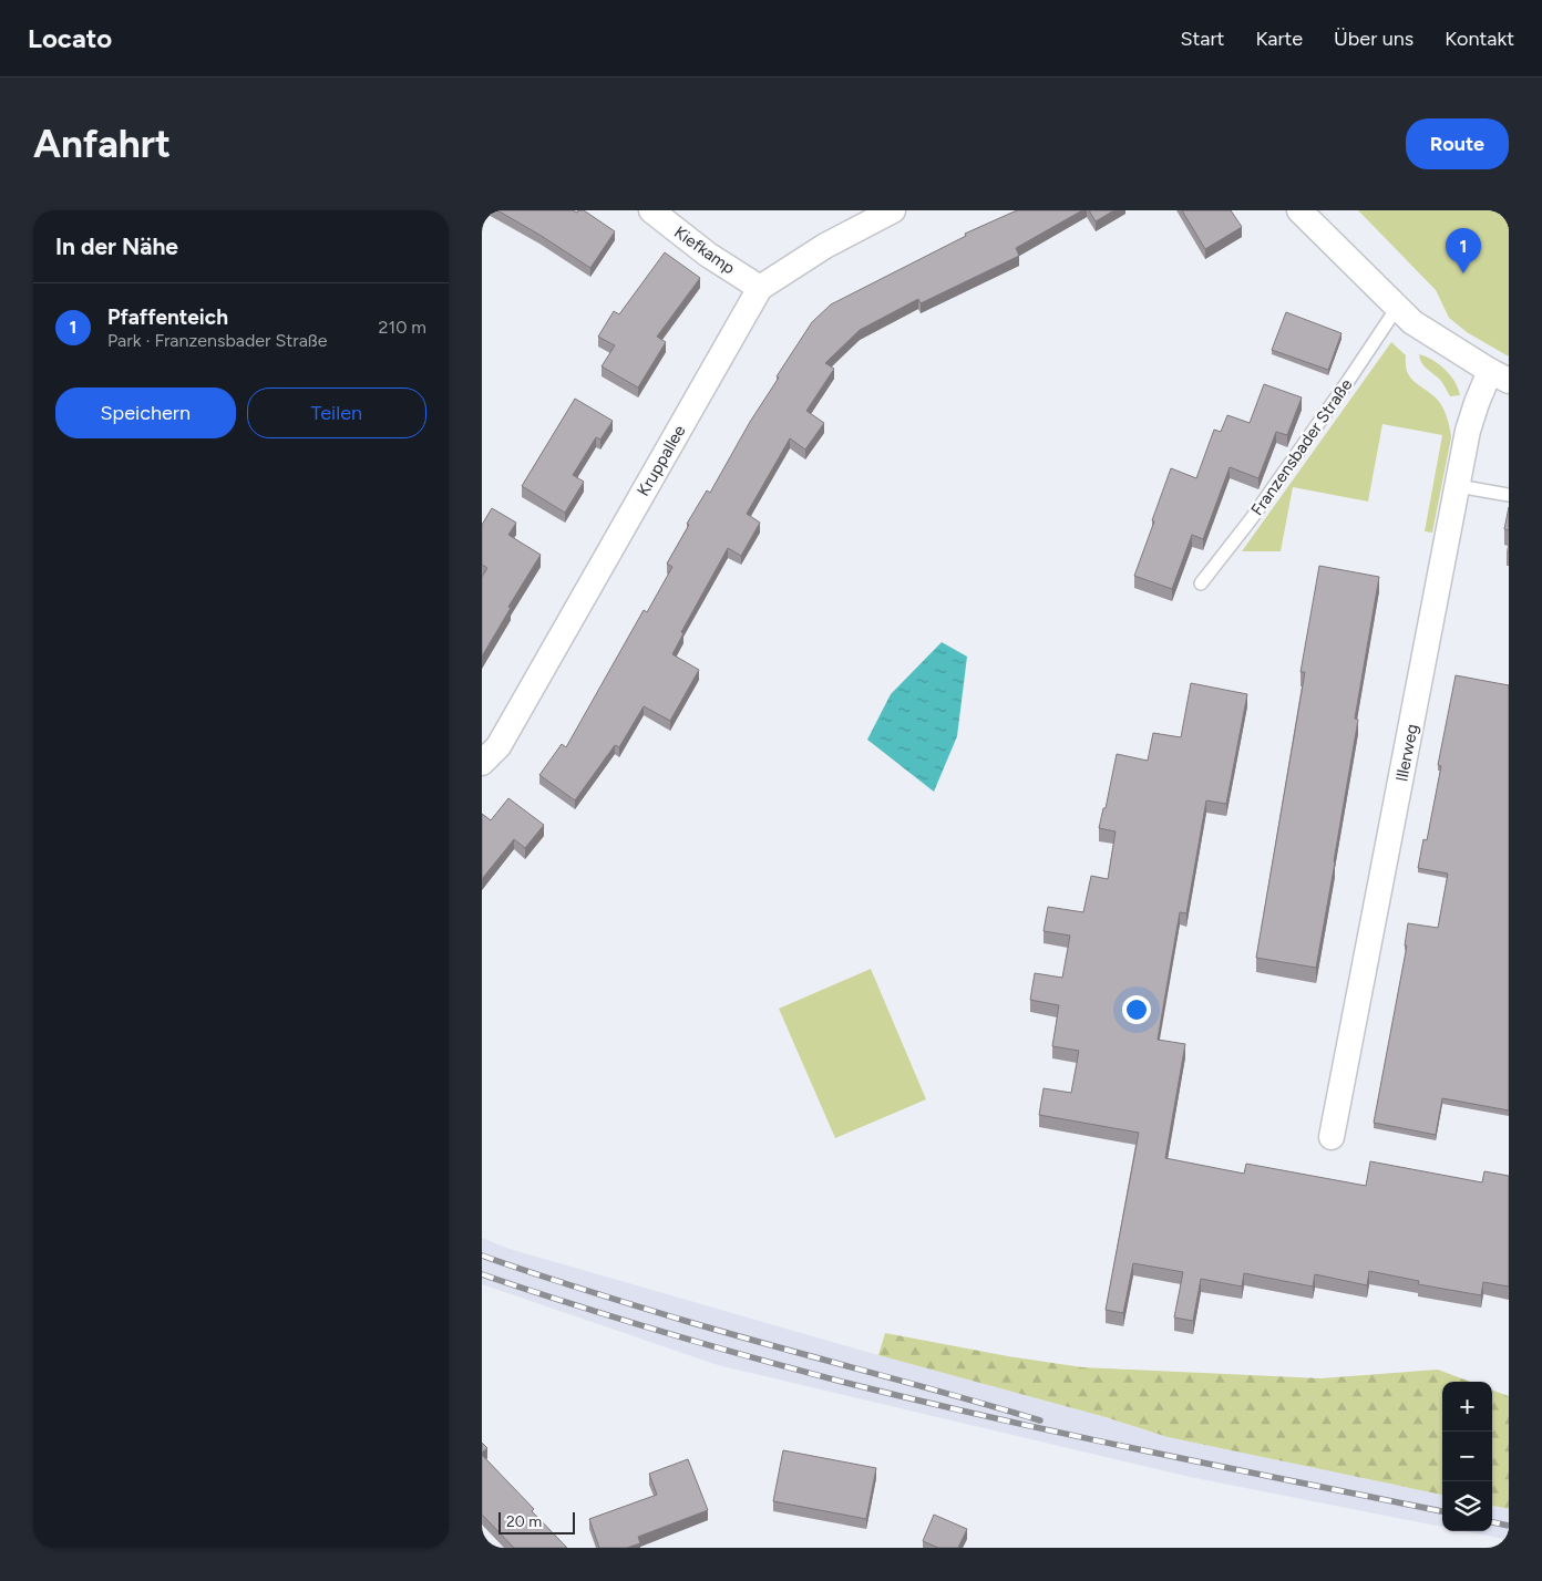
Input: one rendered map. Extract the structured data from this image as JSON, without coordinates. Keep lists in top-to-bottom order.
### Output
{
  "streets": {
    "street": ["Kiefkamp", "Kruppallee", "Illerweg"],
    "lane": ["Franzensbader Straße"]
  },
  "crossings": [
    ["Kiefkamp", "Kruppallee"]
  ],
  "scale_bar": "20 m",
  "page": {
    "header": "Locato",
    "nav": [
      "Start",
      "Karte",
      "Über uns",
      "Kontakt"
    ],
    "buttons": [
      "Route",
      ["Speichern", "Teilen"]
    ],
    "title": "Anfahrt",
    "heading": "In der Nähe",
    "pins": "1",
    "list": [
      {
        "mark": "1",
        "name": "Pfaffenteich",
        "note": "Park · Franzensbader Straße",
        "value": "210 m"
      }
    ],
    "map_buttons": ["+", "−"],
    "scale": "20 m"
  }
}
